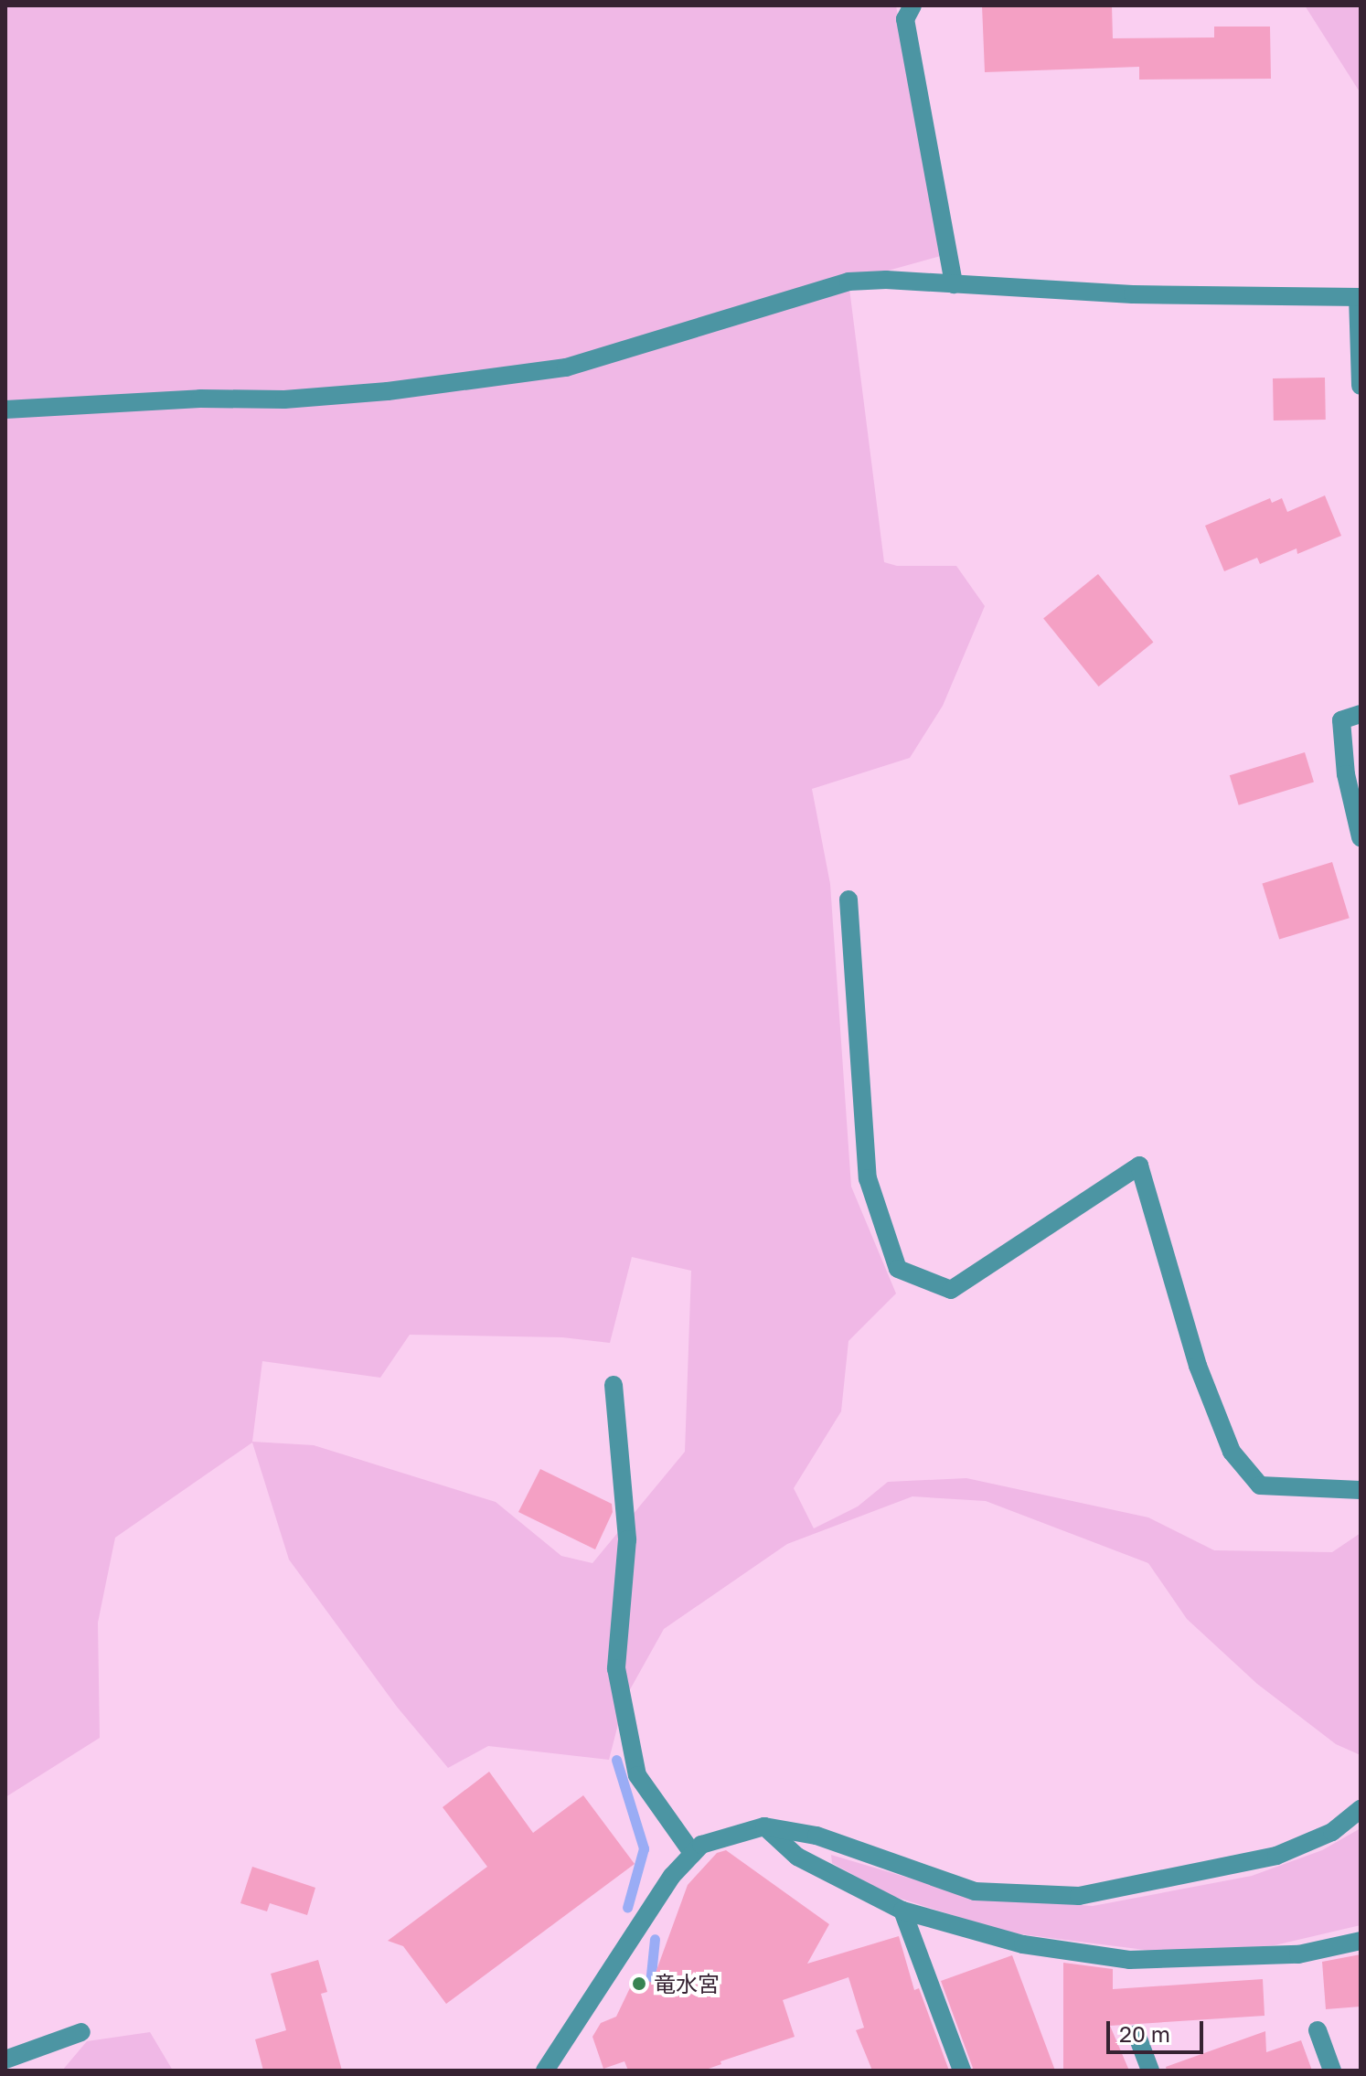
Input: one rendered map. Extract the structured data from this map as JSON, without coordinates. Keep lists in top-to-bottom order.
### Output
{
  "places": ["竜水宮"],
  "scale_bar": "20 m"
}
